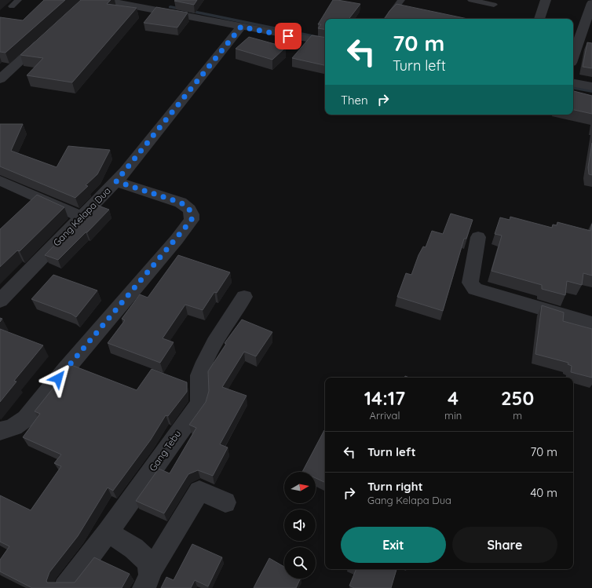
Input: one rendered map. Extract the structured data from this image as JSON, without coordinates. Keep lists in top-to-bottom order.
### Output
{
  "streets": {
    "street": ["Gang Kelapa Dua", "Gang Tebu"]
  },
  "north": "right",
  "page": {
    "turn": ["70 m", "Turn left"],
    "then": "Then",
    "eta": [
      "14:17",
      "Arrival",
      "4",
      "min",
      "250",
      "m"
    ],
    "list": [
      {
        "name": "Turn left",
        "value": "70 m"
      },
      {
        "name": "Turn right",
        "note": "Gang Kelapa Dua",
        "value": "40 m"
      }
    ],
    "buttons": ["Exit", "Share"]
  }
}
